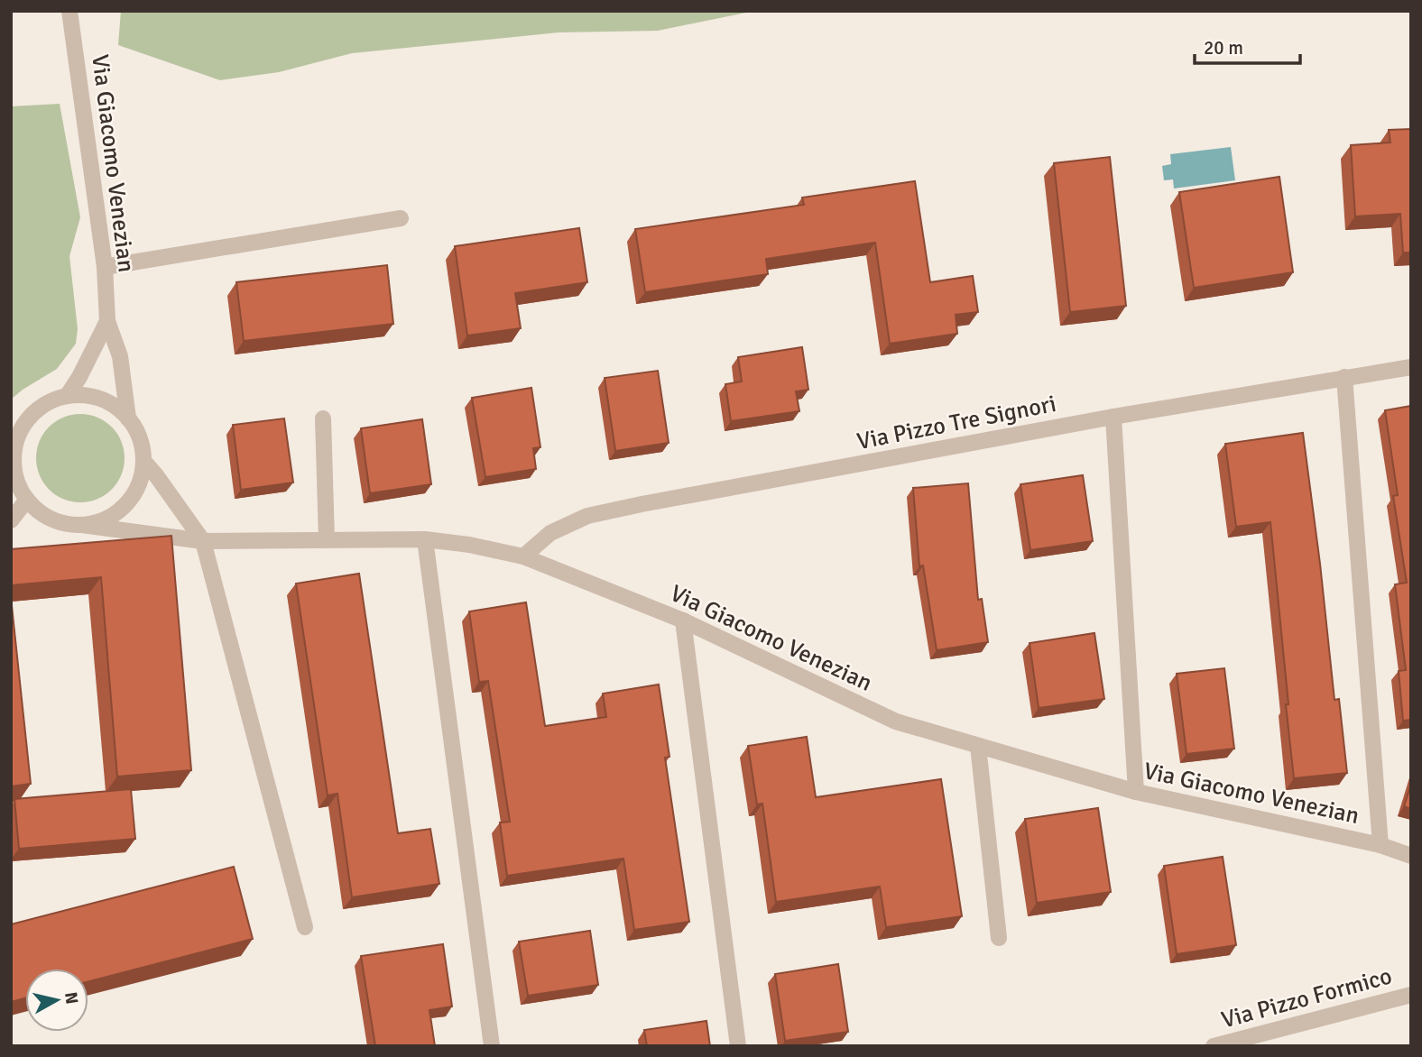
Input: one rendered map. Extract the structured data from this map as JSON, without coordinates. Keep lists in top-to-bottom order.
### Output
{
  "streets": {
    "street": ["Via Giacomo Venezian", "Via Pizzo Tre Signori", "Via Pizzo Formico"]
  },
  "crossings": [
    ["Via Giacomo Venezian", "Via Pizzo Tre Signori"]
  ],
  "scale_bar": "20 m",
  "north": "right"
}
